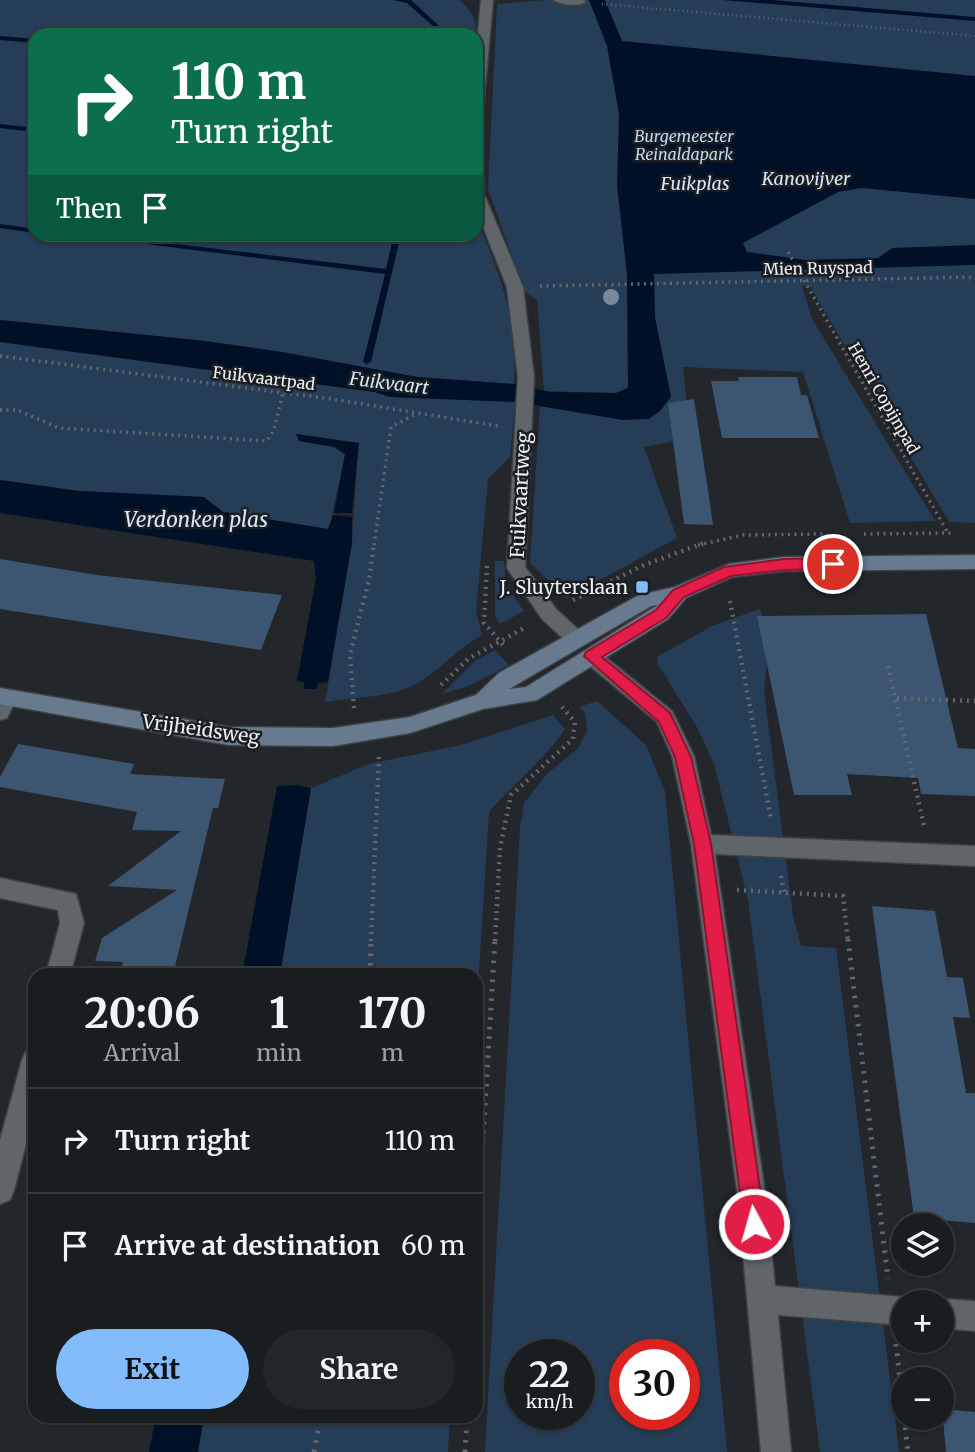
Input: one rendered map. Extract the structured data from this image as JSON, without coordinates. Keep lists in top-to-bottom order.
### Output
{
  "streets": {
    "street": ["Fuikvaartweg", "Vrijheidsweg"],
    "path": ["Mien Ruyspad", "Fuikvaartpad", "Henri Copijnpad"]
  },
  "crossings": [
    ["Mien Ruyspad", "Henri Copijnpad"],
    ["Mien Ruyspad", "Fuikvaartweg"],
    ["Fuikvaartpad", "Fuikvaartweg"],
    ["Fuikvaartweg", "Vrijheidsweg"]
  ],
  "water": [
    "Kanovijver",
    "Fuikplas",
    "Fuikvaart",
    "Verdonken plas"
  ],
  "parks": ["Burgemeester Reinaldapark"],
  "places": {
    "transit": ["J. Sluyterslaan"]
  },
  "page": {
    "turn": ["110 m", "Turn right"],
    "then": "Then",
    "eta": [
      "20:06",
      "Arrival",
      "1",
      "min",
      "170",
      "m"
    ],
    "list": [
      {
        "name": "Turn right",
        "value": "110 m"
      },
      {
        "name": "Arrive at destination",
        "value": "60 m"
      }
    ],
    "map_buttons": ["+", "−"],
    "buttons": ["Exit", "Share"],
    "speed": "22 km/h",
    "limit": "30"
  }
}
